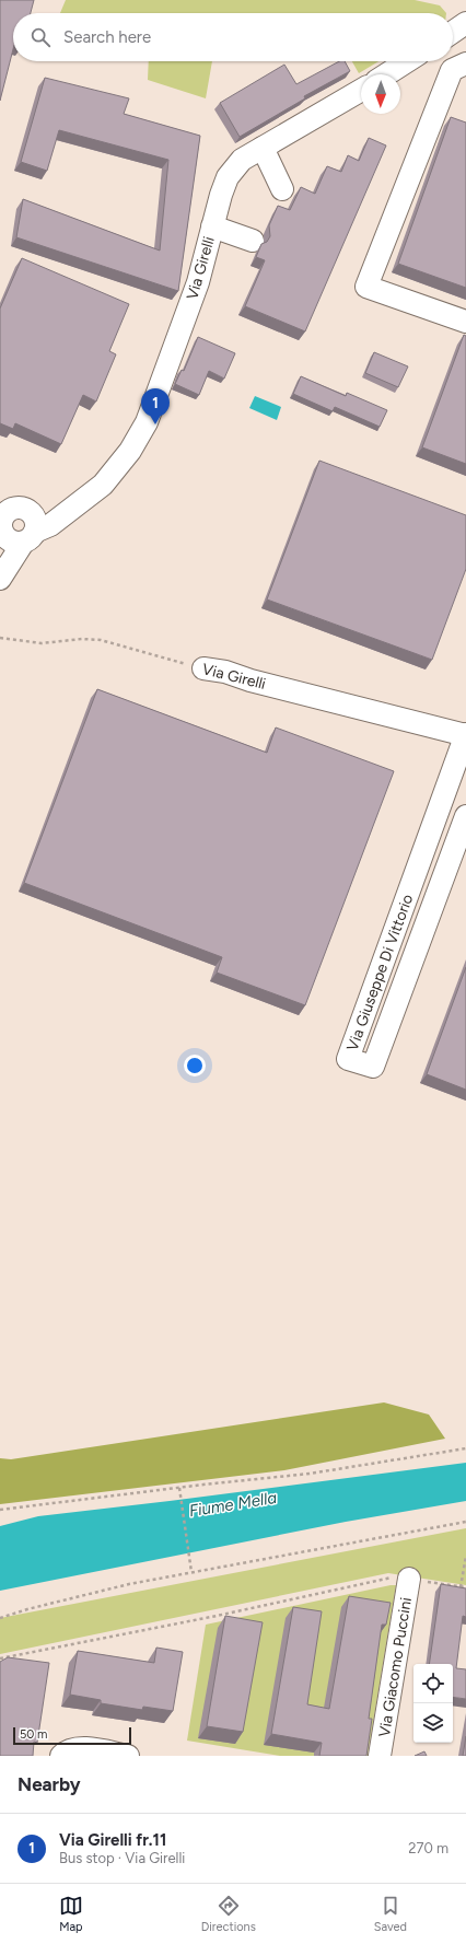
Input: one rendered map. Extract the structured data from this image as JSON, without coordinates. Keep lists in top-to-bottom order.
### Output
{
  "streets": {
    "street": ["Via Girelli", "Via Giuseppe Di Vittorio", "Via Giacomo Puccini"]
  },
  "crossings": [
    ["Via Girelli", "Via Giuseppe Di Vittorio"]
  ],
  "water": ["Fiume Mella"],
  "scale_bar": "50 m",
  "north": "bottom",
  "page": {
    "search": "Search here",
    "pins": "1",
    "scale": "50 m",
    "heading": "Nearby",
    "list": [
      {
        "mark": "1",
        "name": "Via Girelli fr.11",
        "note": "Bus stop · Via Girelli",
        "value": "270 m"
      }
    ],
    "nav": ["Map", "Directions", "Saved"]
  }
}
